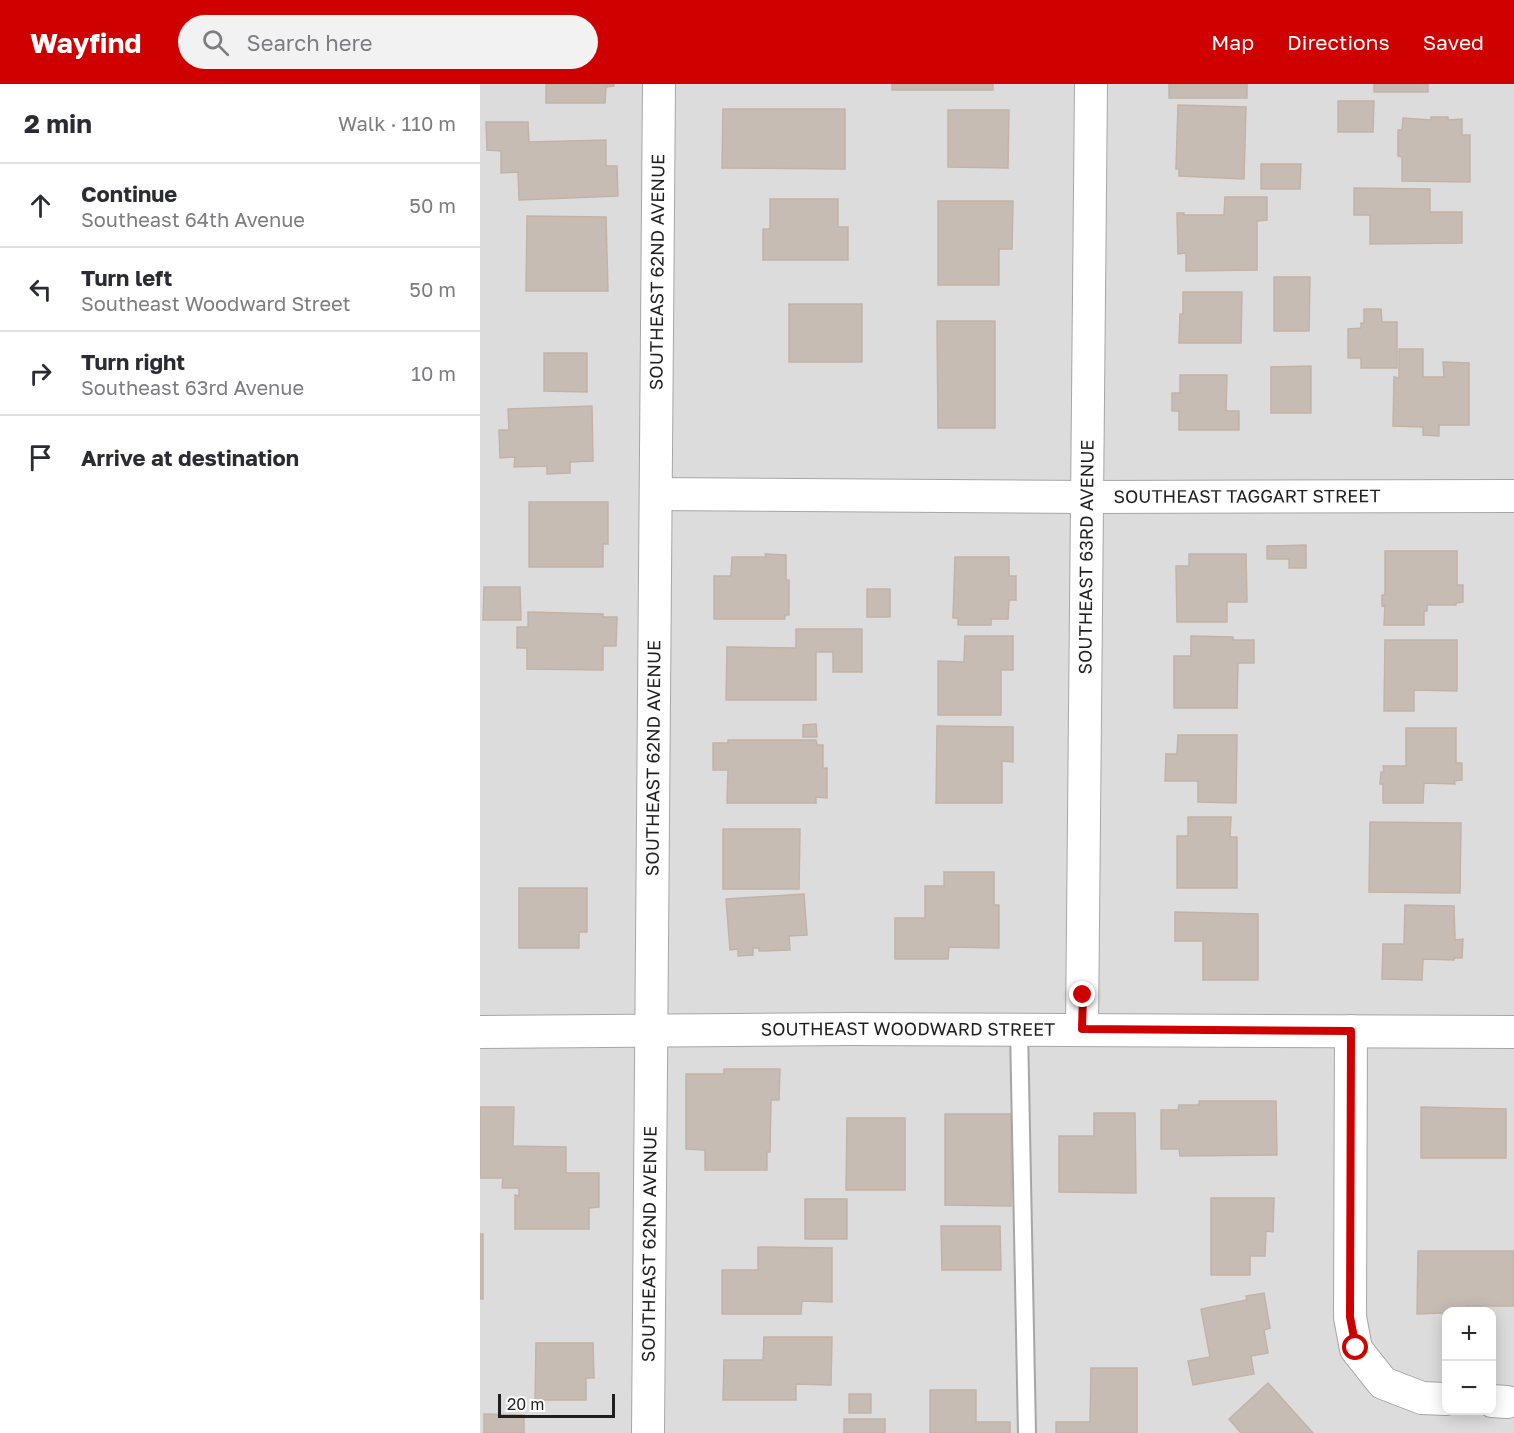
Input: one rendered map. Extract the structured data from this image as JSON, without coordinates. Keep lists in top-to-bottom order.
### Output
{
  "streets": {
    "street": [
      "SOUTHEAST 62ND AVENUE",
      "SOUTHEAST TAGGART STREET",
      "SOUTHEAST 63RD AVENUE",
      "SOUTHEAST WOODWARD STREET"
    ]
  },
  "crossings": [
    ["SOUTHEAST 62ND AVENUE", "SOUTHEAST TAGGART STREET"],
    ["SOUTHEAST 62ND AVENUE", "SOUTHEAST WOODWARD STREET"],
    ["SOUTHEAST TAGGART STREET", "SOUTHEAST 63RD AVENUE"],
    ["SOUTHEAST 63RD AVENUE", "SOUTHEAST WOODWARD STREET"]
  ],
  "scale_bar": "20 m",
  "page": {
    "header": "Wayfind",
    "search": "Search here",
    "nav": ["Map", "Directions", "Saved"],
    "heading": ["2 min", "Walk · 110 m"],
    "list": [
      ["Continue", "Southeast 64th Avenue", "50 m"],
      ["Turn left", "Southeast Woodward Street", "50 m"],
      ["Turn right", "Southeast 63rd Avenue", "10 m"],
      "Arrive at destination"
    ],
    "map_buttons": ["+", "−"],
    "scale": "20 m"
  }
}
